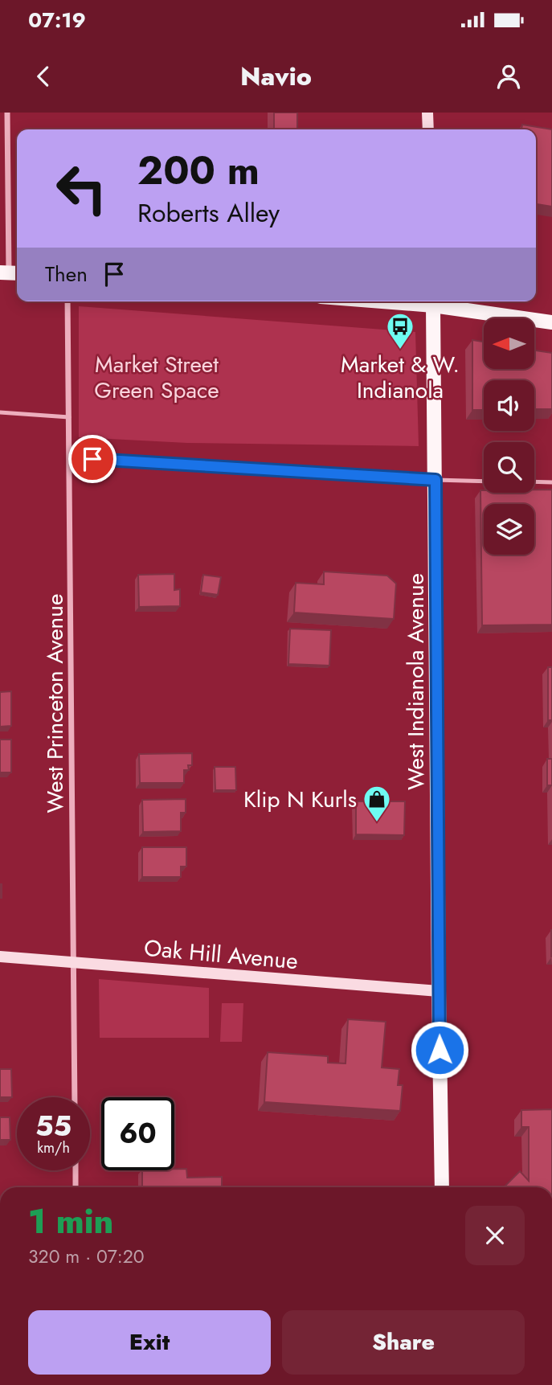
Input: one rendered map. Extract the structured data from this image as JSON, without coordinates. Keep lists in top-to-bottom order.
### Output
{
  "streets": {
    "main road": ["West Indianola Avenue"],
    "street": ["West Princeton Avenue", "Oak Hill Avenue"]
  },
  "crossings": [
    ["West Indianola Avenue", "Oak Hill Avenue"],
    ["West Princeton Avenue", "Oak Hill Avenue"]
  ],
  "parks": ["Market Street Green Space"],
  "places": {
    "bus stop": ["Market & W. Indianola"],
    "shop": ["Klip N Kurls"]
  },
  "north": "left",
  "page": {
    "status": "07:19",
    "header": "Navio",
    "turn": ["200 m", "Roberts Alley"],
    "then": "Then",
    "speed": "55 km/h",
    "limit": "60",
    "heading": ["1 min", "320 m · 07:20"],
    "buttons": ["Exit", "Share"]
  }
}
